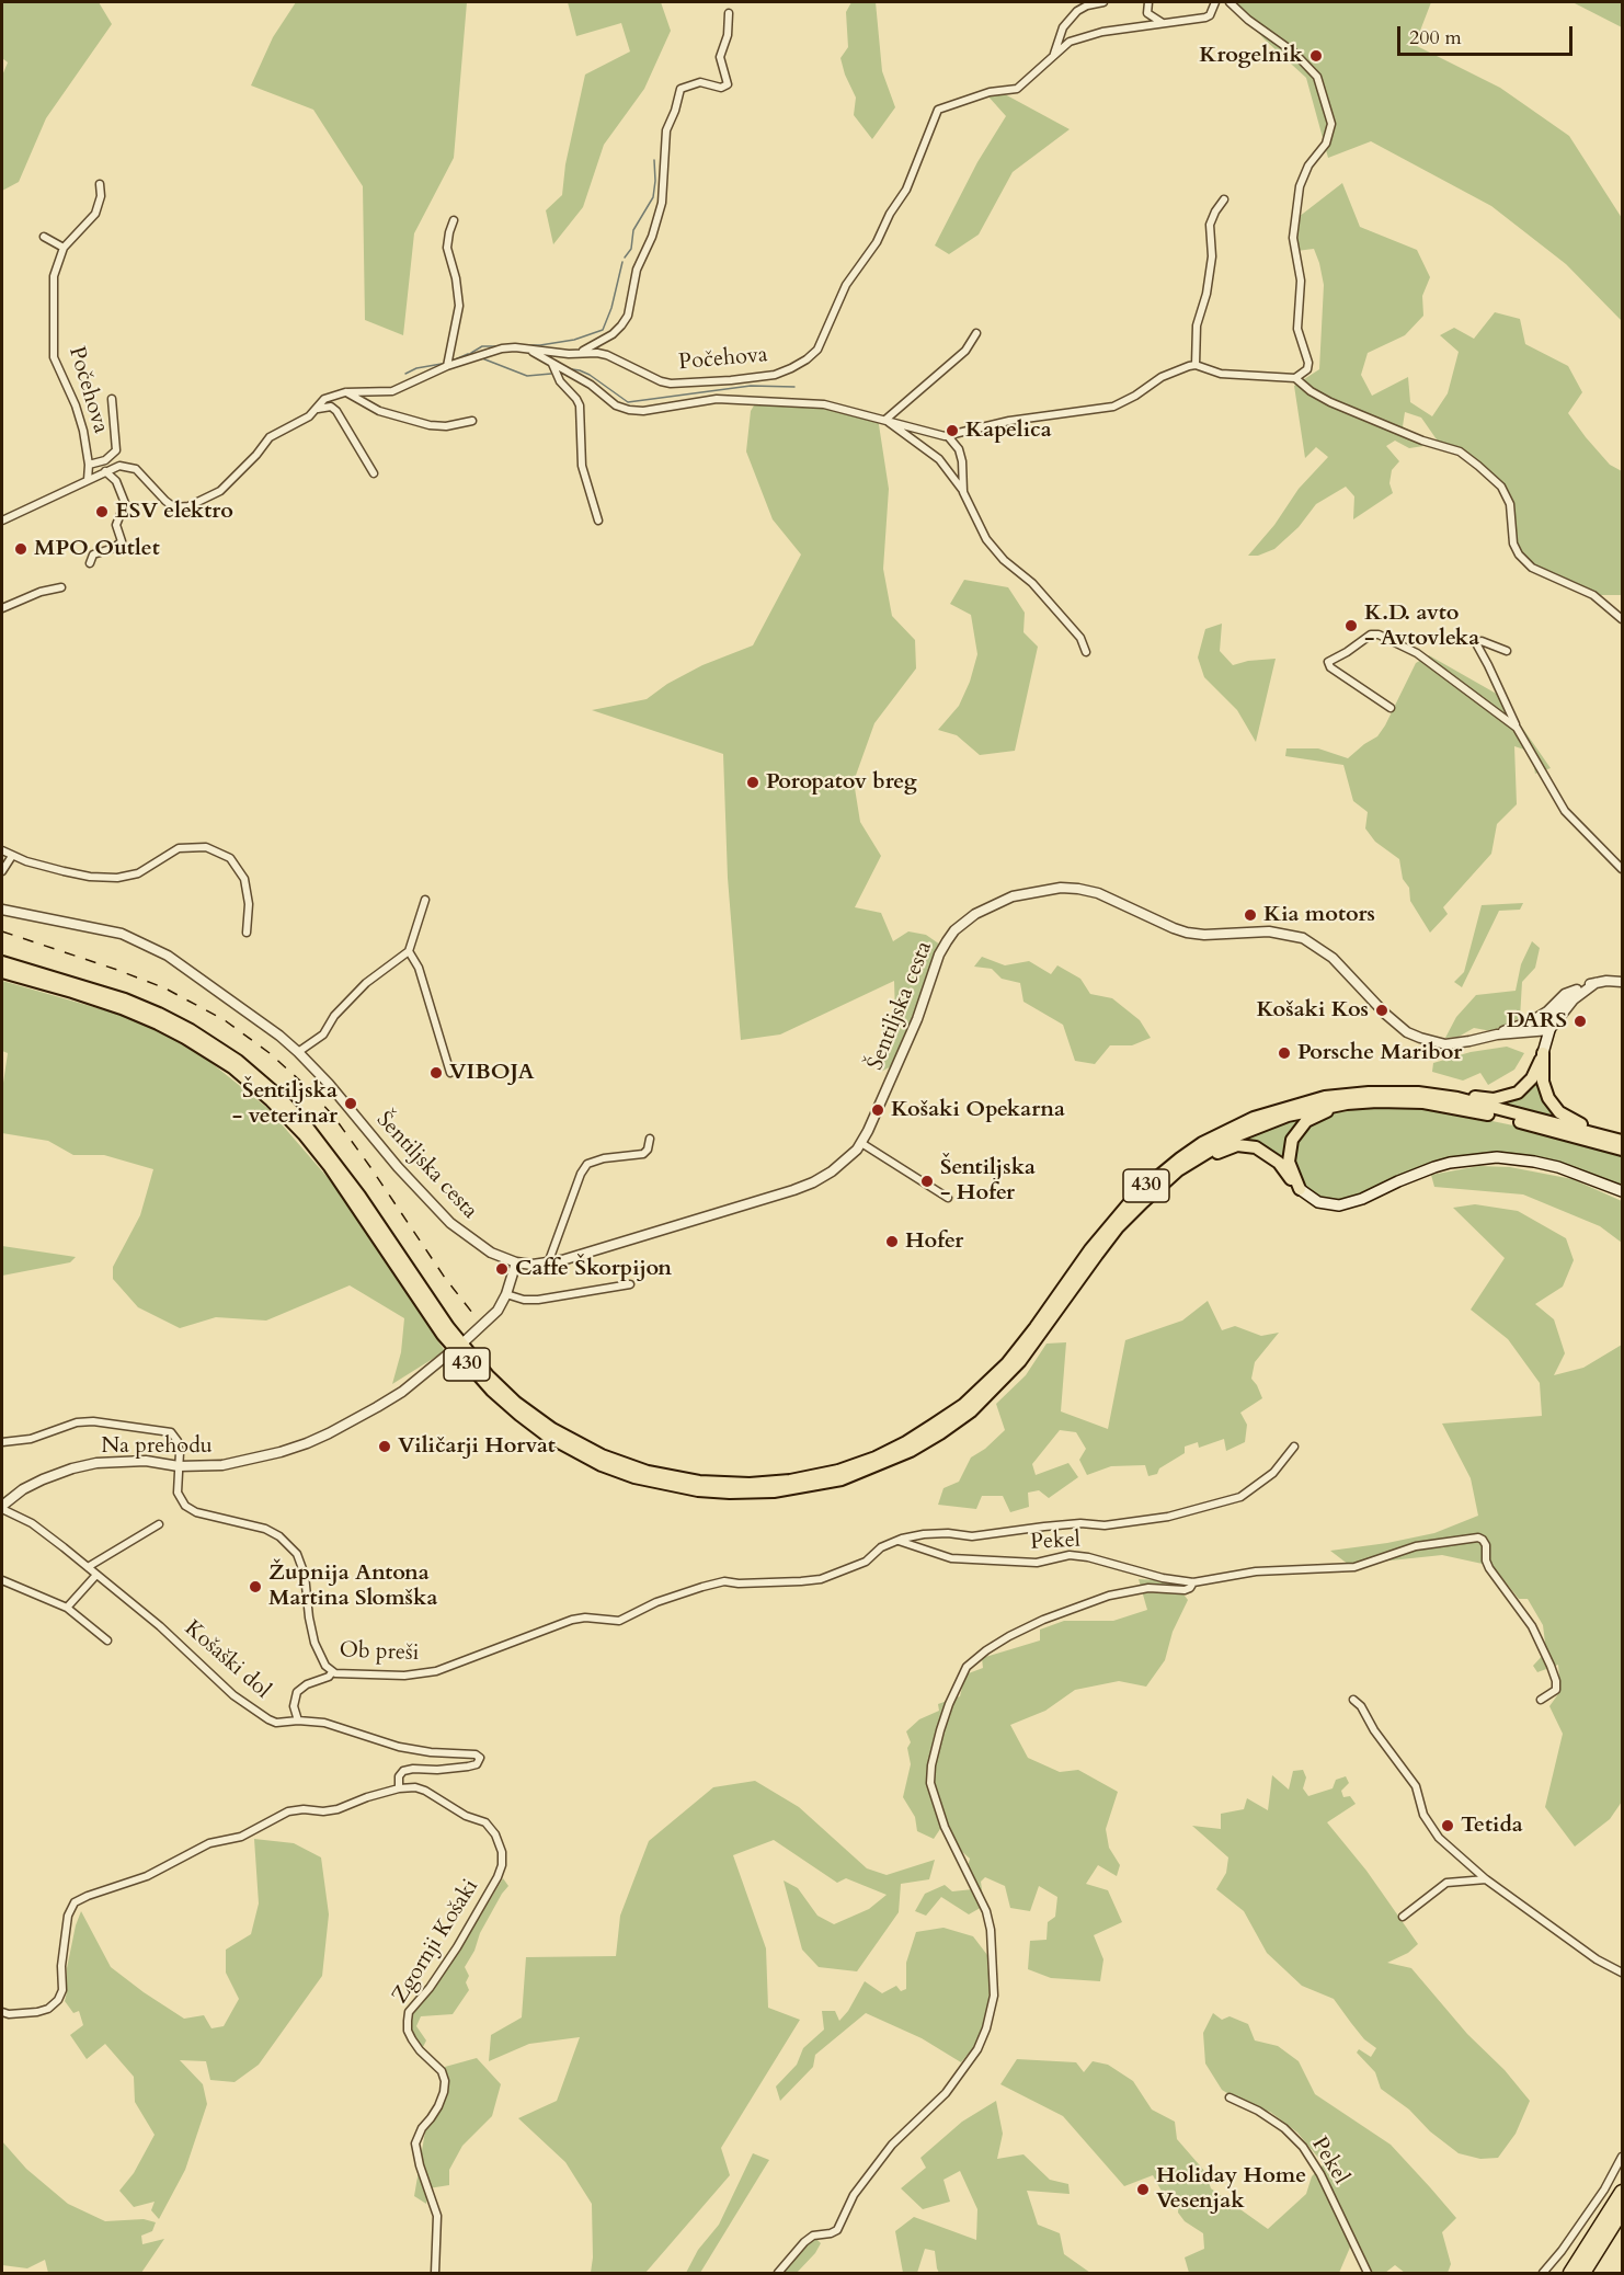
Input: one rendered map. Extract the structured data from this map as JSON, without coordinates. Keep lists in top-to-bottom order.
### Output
{
  "streets": {
    "highway": ["430"],
    "street": [
      "Počehova",
      "Šentiljska cesta",
      "Na prehodu",
      "Pekel",
      "Ob preši",
      "Košaški dol",
      "Zgornji Košaki"
    ]
  },
  "crossings": [
    ["Na prehodu", "Ob preši"],
    ["Na prehodu", "Košaški dol"],
    ["Pekel", "Ob preši"],
    ["Košaški dol", "Zgornji Košaki"]
  ],
  "places": [
    "Krogelnik",
    "Kapelica",
    "ESV elektro",
    "MPO Outlet",
    "K.D. avto - Avtovleka",
    "Poropatov breg",
    "Kia motors",
    "Košaki Kos",
    "DARS",
    "Porsche Maribor",
    "VIBOJA",
    "Šentiljska - veterinar",
    "Košaki Opekarna",
    "Šentiljska - Hofer",
    "Hofer",
    "Caffe Škorpijon",
    "Viličarji Horvat",
    "Župnija Antona Martina Slomška",
    "Tetida",
    "Holiday Home Vesenjak"
  ],
  "scale_bar": "200 m"
}
